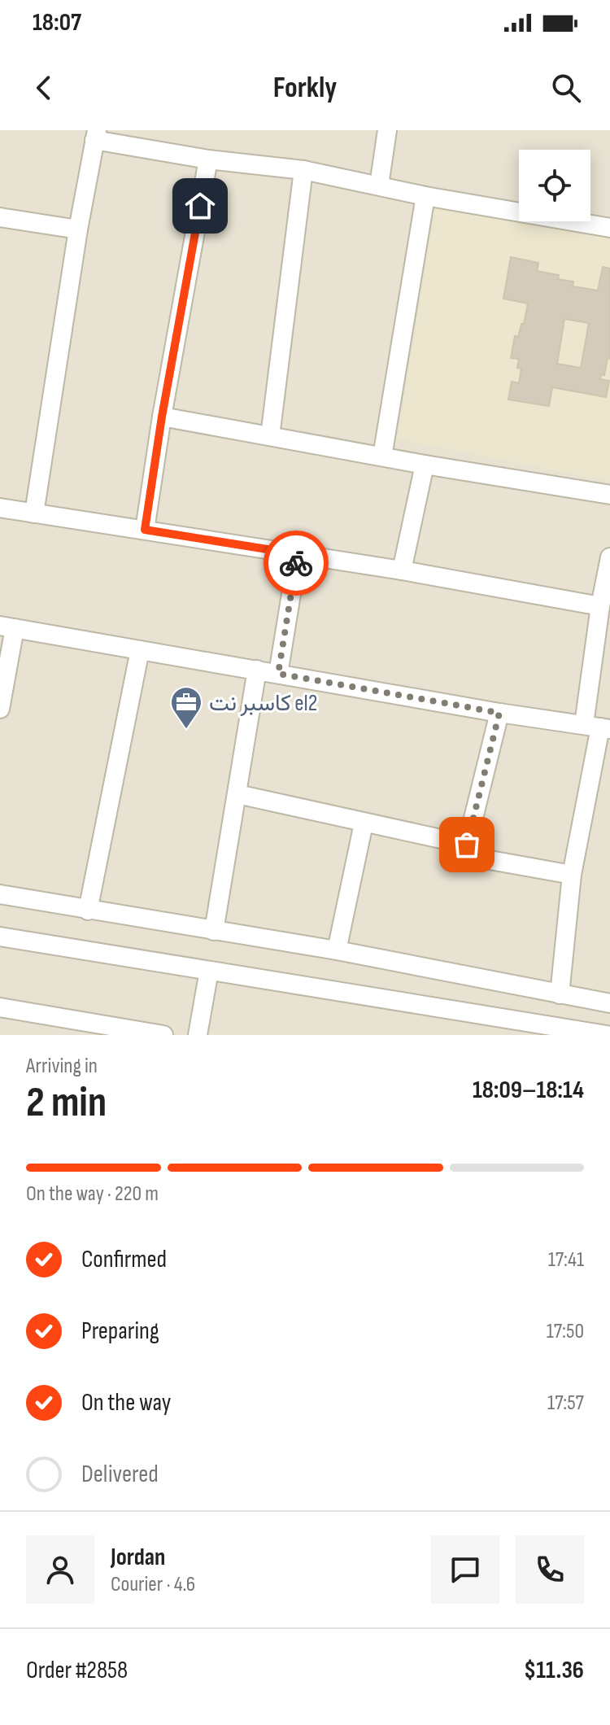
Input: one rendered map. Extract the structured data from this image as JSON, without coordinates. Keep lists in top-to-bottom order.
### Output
{
  "places": {
    "office": ["كاسبر نت el2"]
  },
  "page": {
    "status": "18:07",
    "header": "Forkly",
    "heading": ["2 min", "Arriving in", "18:09–18:14"],
    "panel": [
      "Jordan",
      "Courier · 4.6",
      "Order #2858",
      "$11.36"
    ],
    "bar": "On the way · 220 m",
    "list": [
      ["Confirmed", "17:41"],
      ["Preparing", "17:50"],
      ["On the way", "17:57"],
      "Delivered"
    ]
  }
}
